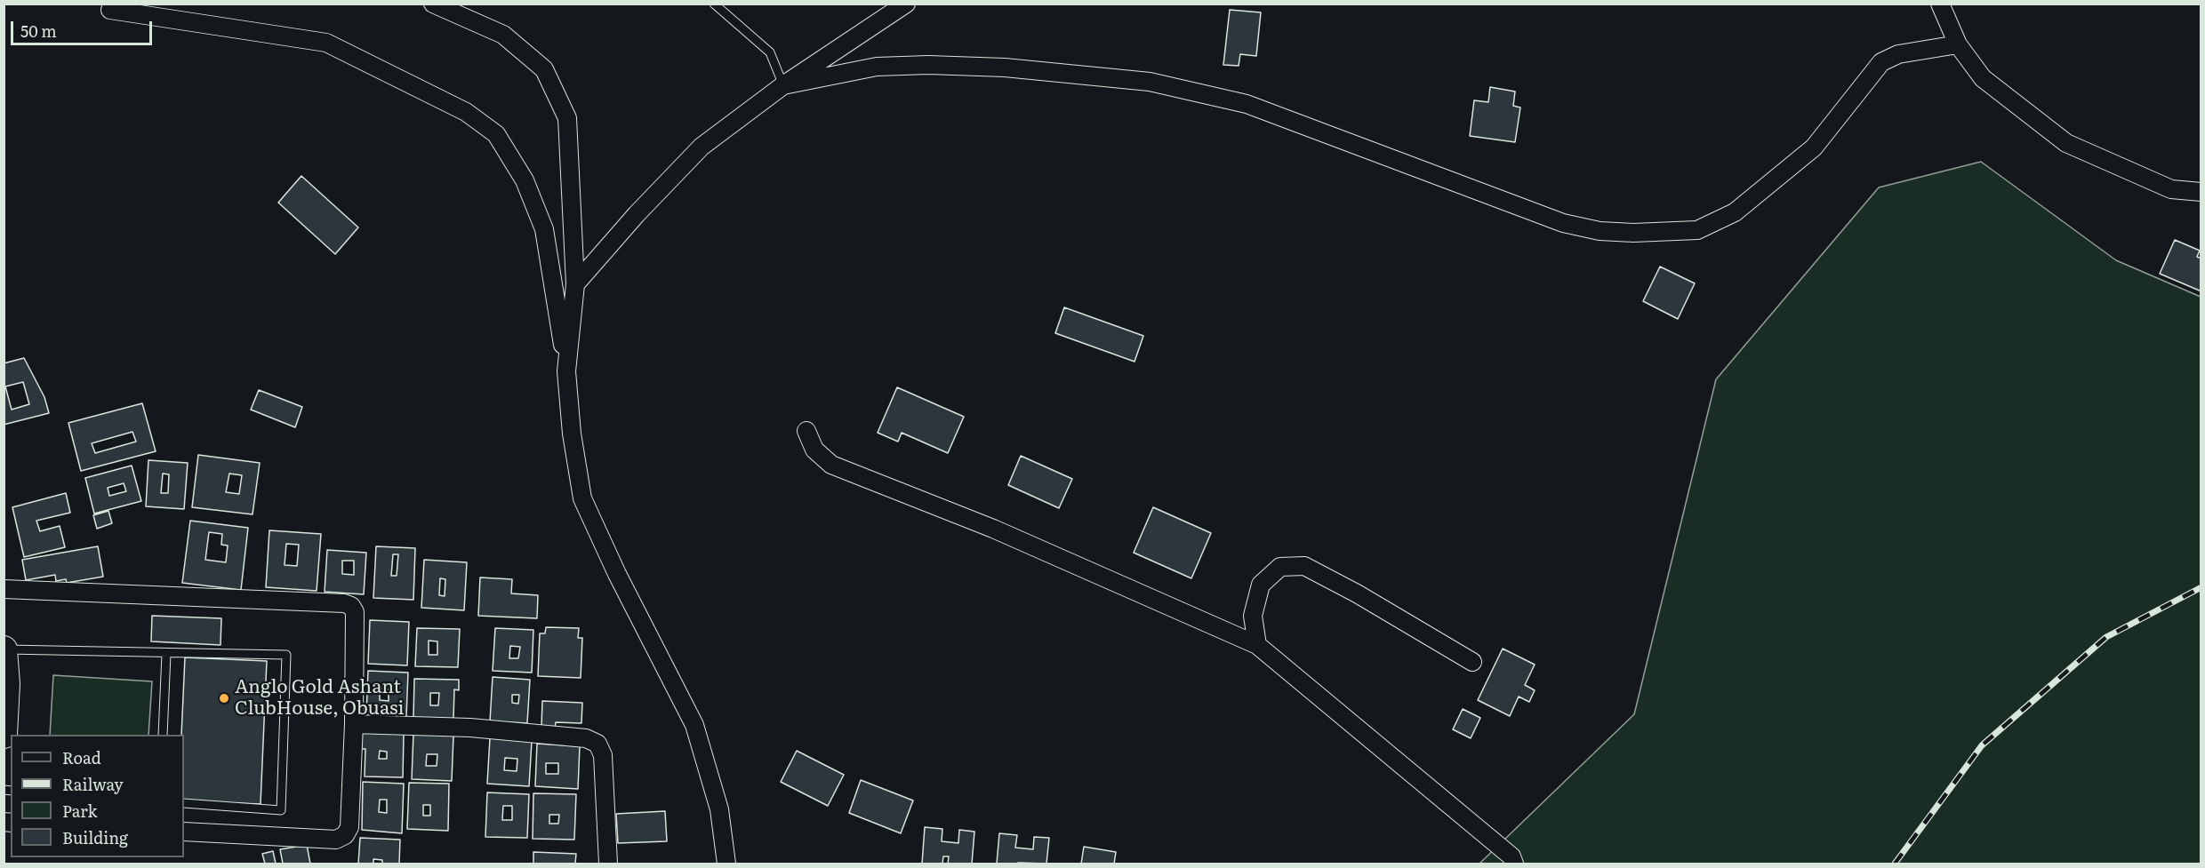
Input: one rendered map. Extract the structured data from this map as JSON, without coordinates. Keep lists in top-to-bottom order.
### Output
{
  "places": ["Anglo Gold Ashant ClubHouse, Obuasi"],
  "legend": [
    "Road",
    "Railway",
    "Park",
    "Building"
  ],
  "scale_bar": "50 m"
}
